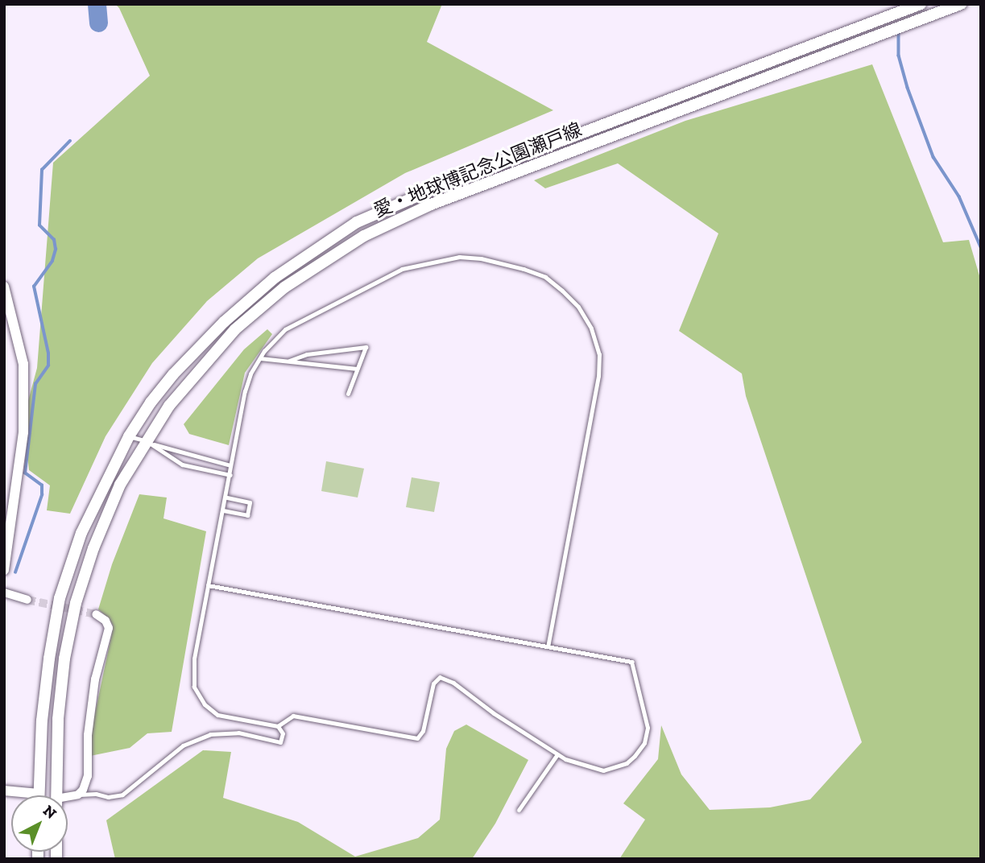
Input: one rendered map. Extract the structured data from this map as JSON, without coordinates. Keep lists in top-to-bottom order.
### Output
{
  "streets": {
    "main road": ["愛・地球博記念公園瀬戸線"]
  },
  "north": "top right"
}
